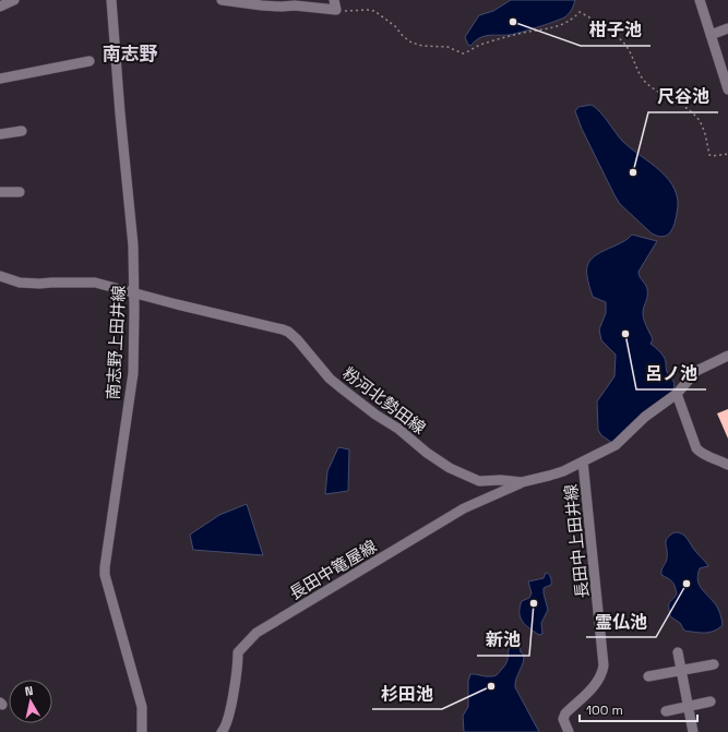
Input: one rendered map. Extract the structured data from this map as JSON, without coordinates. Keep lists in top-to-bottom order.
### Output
{
  "streets": {
    "street": [
      "南志野上田井線",
      "粉河北勢田線",
      "長田中上田井線",
      "長田中篭屋線"
    ]
  },
  "crossings": [
    ["南志野上田井線", "粉河北勢田線"],
    ["粉河北勢田線", "長田中上田井線"],
    ["粉河北勢田線", "長田中篭屋線"]
  ],
  "districts": ["南志野"],
  "places": [
    "柑子池",
    "尺谷池",
    "呂ノ池",
    "霊仏池",
    "新池",
    "杉田池"
  ],
  "scale_bar": "100 m",
  "north": "top"
}
